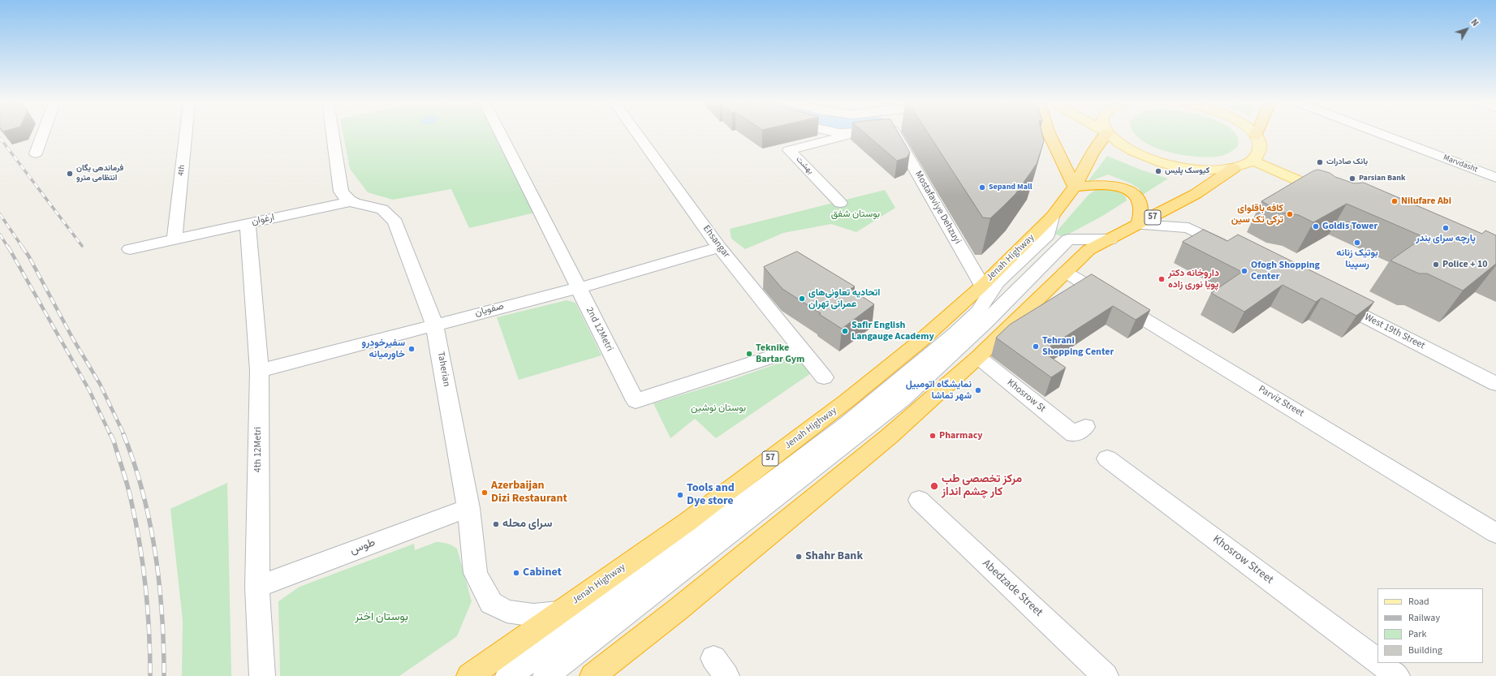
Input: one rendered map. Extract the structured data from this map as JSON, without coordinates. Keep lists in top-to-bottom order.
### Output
{
  "streets": {
    "highway": ["57", "Jenah Highway"],
    "street": [
      "Marvdasht",
      "بهشت",
      "4th",
      "Mostafaviye Dehzuyi",
      "ارغوان",
      "Ehsangar",
      "صفویان",
      "2nd 12Metri",
      "West 19th Street",
      "Taherian",
      "Khosrow St",
      "Parviz Street",
      "4th 12Metri",
      "طوس",
      "Khosrow Street",
      "Abedzade Street"
    ]
  },
  "crossings": [
    ["4th", "ارغوان"],
    ["Mostafaviye Dehzuyi", "Jenah Highway"],
    ["57", "Khosrow St"],
    ["57", "Parviz Street"],
    ["ارغوان", "Taherian"],
    ["ارغوان", "4th 12Metri"],
    ["Ehsangar", "صفویان"],
    ["Ehsangar", "2nd 12Metri"],
    ["Jenah Highway", "Taherian"],
    ["صفویان", "2nd 12Metri"],
    ["صفویان", "Taherian"],
    ["صفویان", "4th 12Metri"],
    ["Taherian", "طوس"],
    ["4th 12Metri", "طوس"]
  ],
  "parks": ["بوستان شفق", "بوستان نوشین", "بوستان اختر"],
  "places": [
    "بانک صادرات",
    "کیوسک پلیس",
    "فرماندهی یگان انتظامی مترو",
    "Parsian Bank",
    "Sepand Mall",
    "Nilufare Abi",
    "کافه باقلوای ترکی تک سین",
    "Goldis Tower",
    "پارچه سرای بندر",
    "بوتیک زنانه رسپینا",
    "Police + 10",
    "Ofogh Shopping Center",
    "داروخانه دکتر پویا نوری زاده",
    "اتحادیه تعاونی‌های عمرانی تهران",
    "Safir English Langauge Academy",
    "Tehrani Shopping Center",
    "سفیرخودرو خاورمیانه",
    "Teknike Bartar Gym",
    "نمایشگاه اتومبیل شهر تماشا",
    "Pharmacy",
    "مرکز تخصصی طب کار چشم انداز",
    "Azerbaijan Dizi Restaurant",
    "Tools and Dye store",
    "سرای محله",
    "Shahr Bank",
    "Cabinet"
  ],
  "legend": [
    "Road",
    "Railway",
    "Park",
    "Building"
  ],
  "north": "top right"
}
